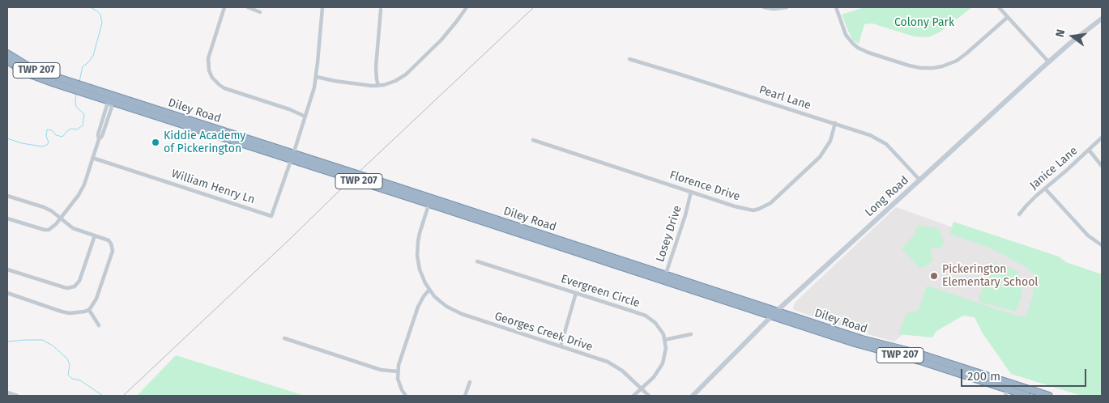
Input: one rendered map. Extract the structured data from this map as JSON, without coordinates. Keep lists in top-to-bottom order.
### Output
{
  "streets": {
    "highway": ["TWP 207", "Diley Road"],
    "main road": ["Long Road"],
    "street": [
      "Pearl Lane",
      "Janice Lane",
      "Florence Drive",
      "William Henry Ln",
      "Losey Drive",
      "Evergreen Circle",
      "Georges Creek Drive"
    ]
  },
  "crossings": [
    ["Pearl Lane", "Florence Drive"],
    ["Pearl Lane", "Long Road"],
    ["Diley Road", "William Henry Ln"],
    ["Diley Road", "Long Road"],
    ["Diley Road", "Losey Drive"],
    ["Florence Drive", "Losey Drive"]
  ],
  "parks": ["Colony Park"],
  "places": ["Kiddie Academy of Pickerington", "Pickerington Elementary School"],
  "scale_bar": "200 m",
  "north": "left"
}
